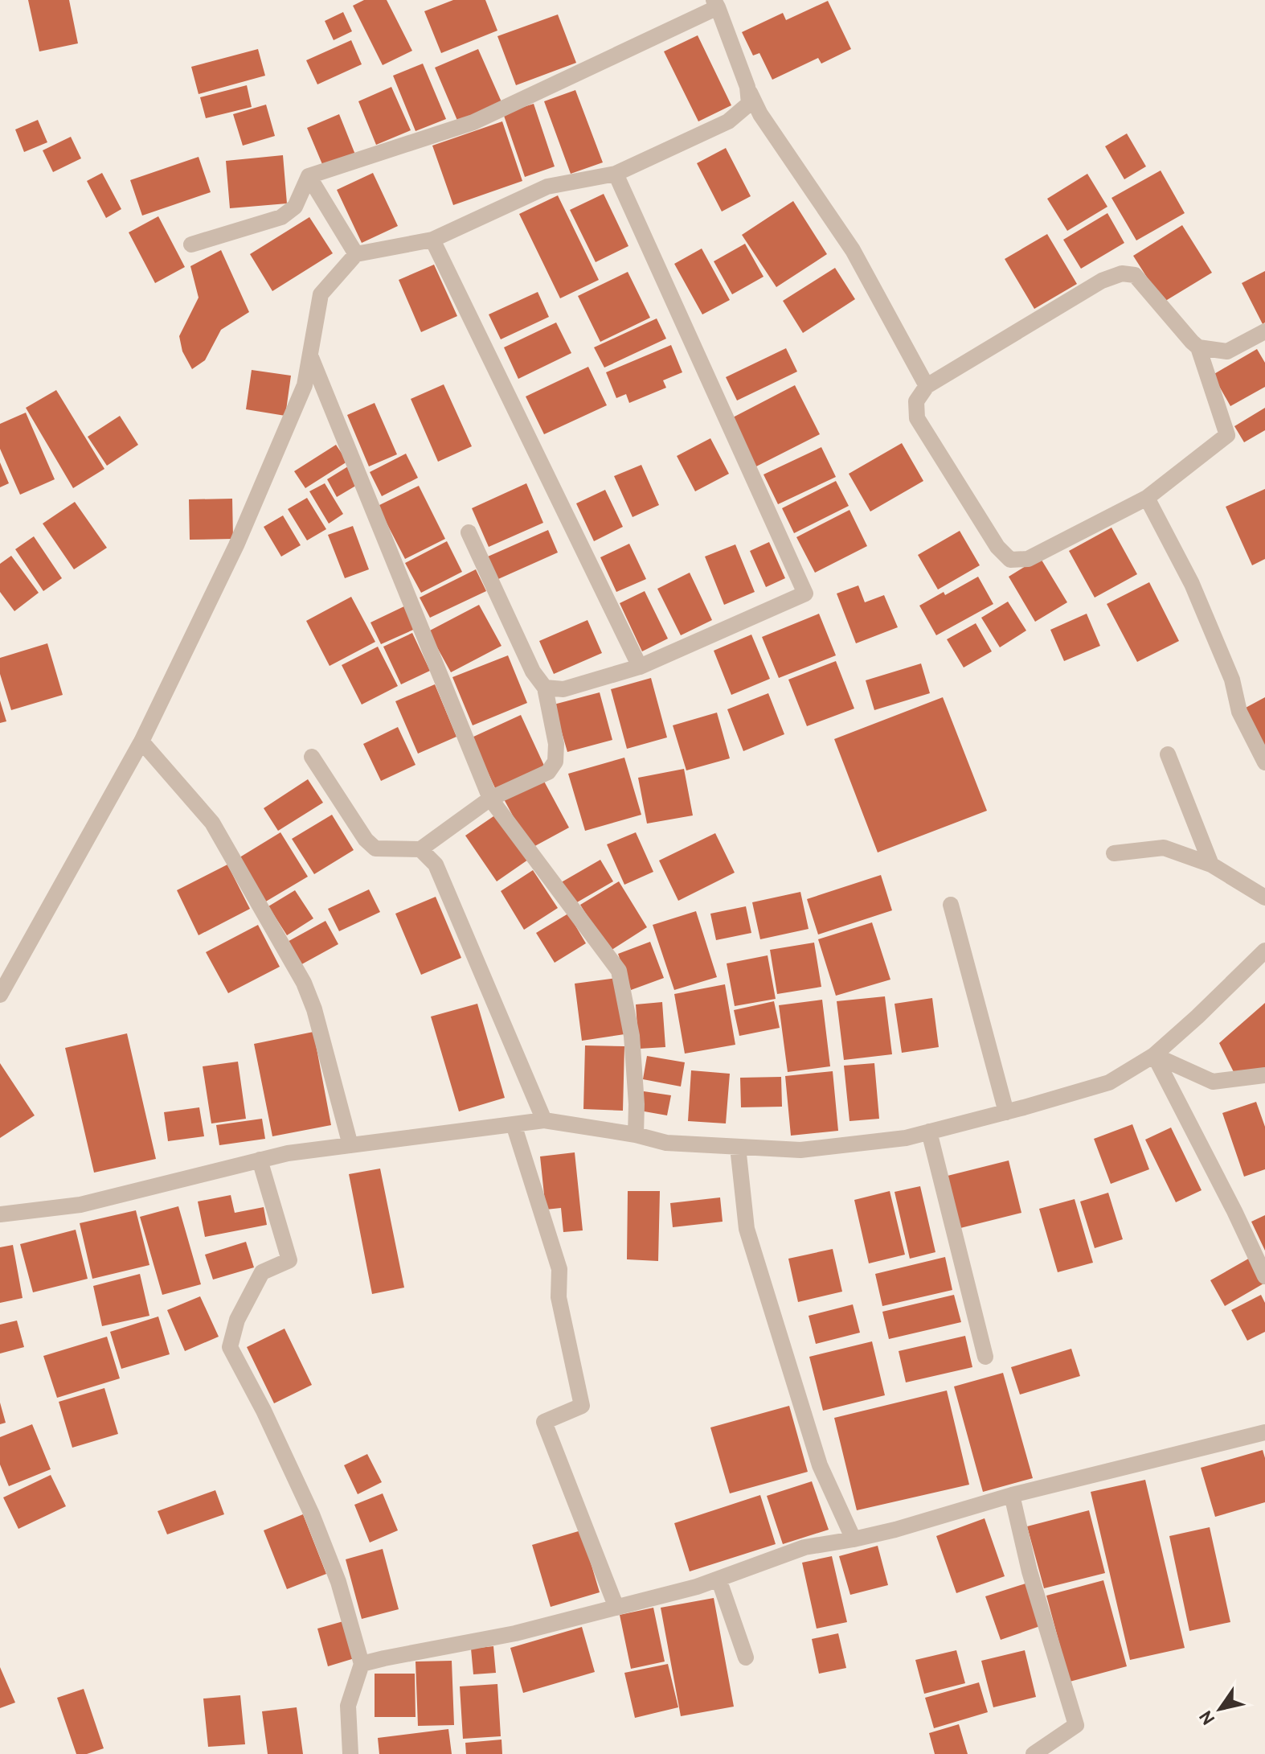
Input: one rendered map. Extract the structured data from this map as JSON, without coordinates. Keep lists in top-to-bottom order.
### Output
{
  "north": "bottom left"
}
